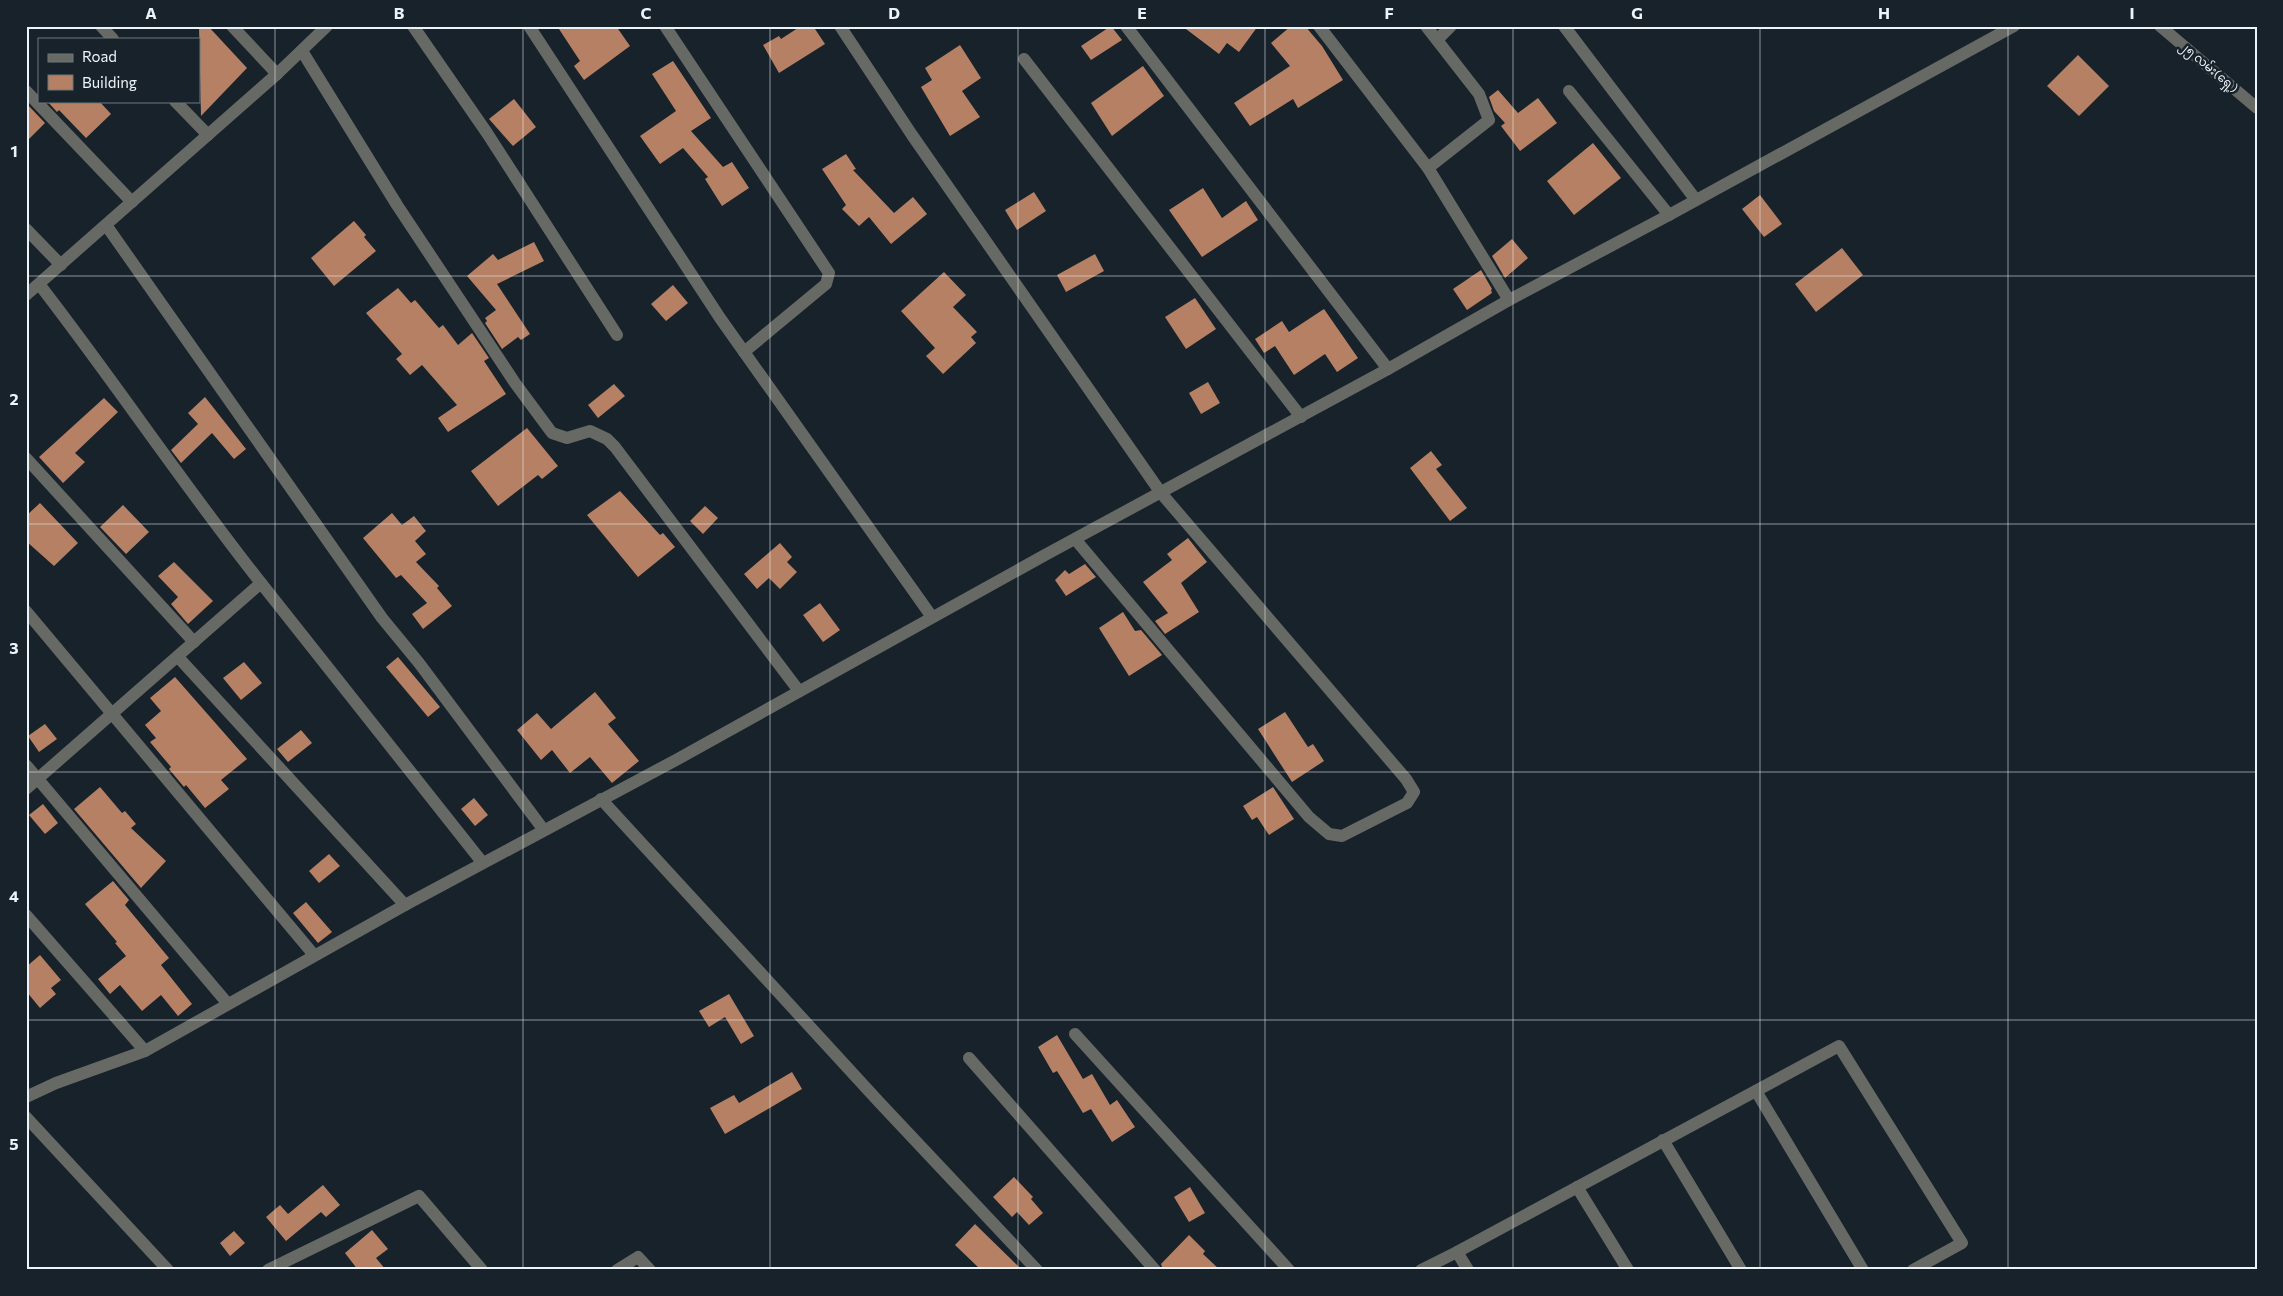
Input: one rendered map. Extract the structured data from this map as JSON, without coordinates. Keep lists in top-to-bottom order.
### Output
{
  "streets": {
    "street": ["၂၅ လမ်း(ရှေ့)"]
  },
  "legend": ["Road", "Building"],
  "grid": {
    "columns": [
      "A",
      "B",
      "C",
      "D",
      "E",
      "F",
      "G",
      "H",
      "I"
    ],
    "rows": [
      "1",
      "2",
      "3",
      "4",
      "5"
    ]
  }
}
